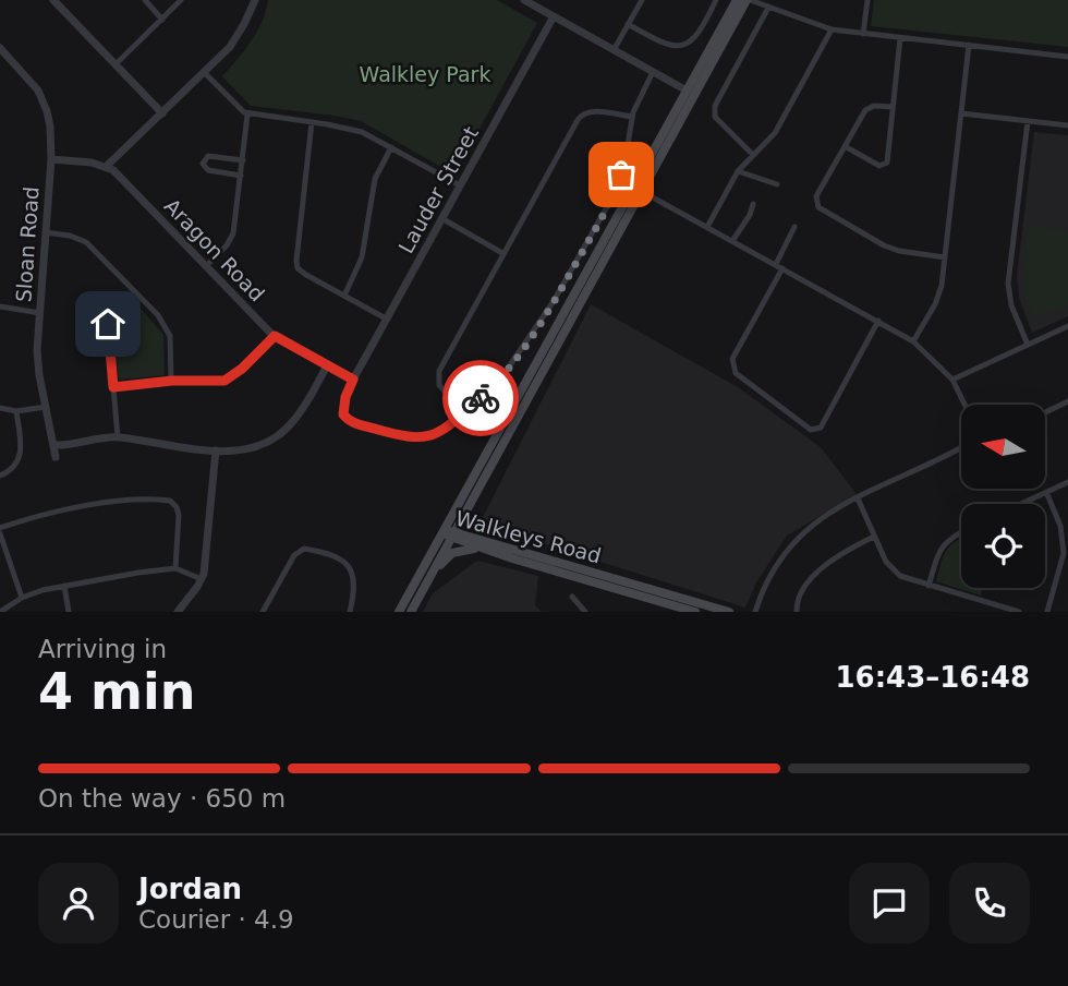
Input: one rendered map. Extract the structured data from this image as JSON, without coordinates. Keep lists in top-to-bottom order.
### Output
{
  "streets": {
    "main road": ["Walkleys Road"],
    "street": ["Lauder Street", "Sloan Road", "Aragon Road"]
  },
  "crossings": [
    ["Lauder Street", "Aragon Road"]
  ],
  "parks": ["Walkley Park"],
  "north": "left",
  "page": {
    "heading": ["4 min", "Arriving in", "16:43–16:48"],
    "panel": ["Jordan", "Courier · 4.9"],
    "bar": "On the way · 650 m"
  }
}
